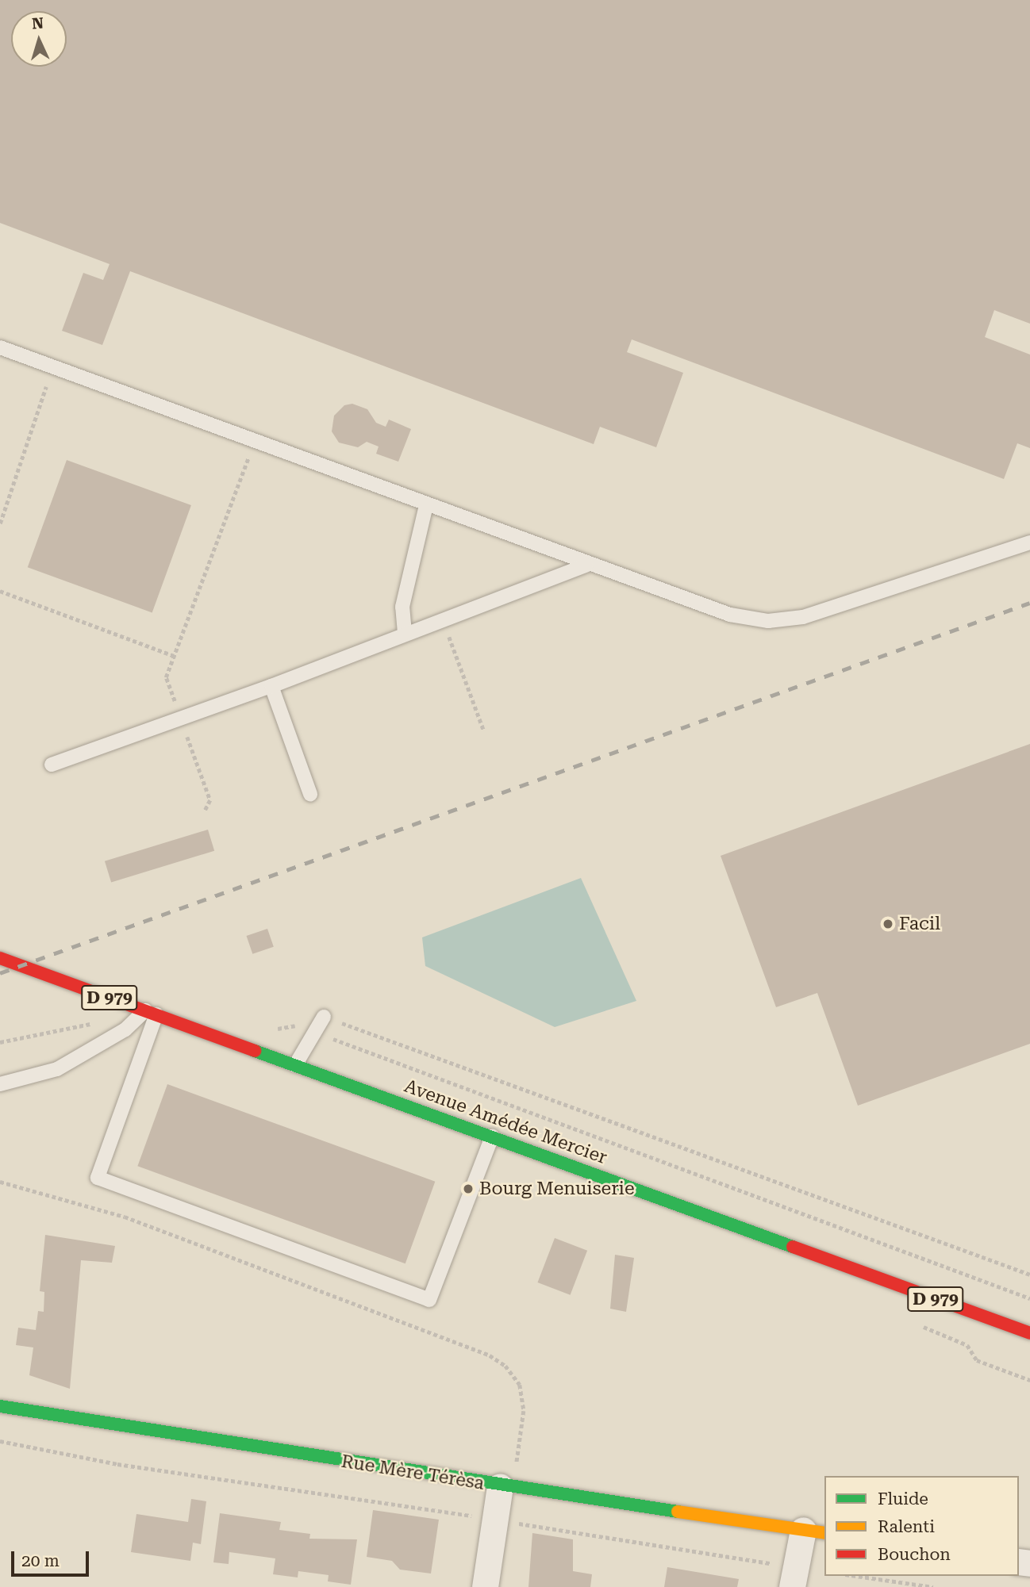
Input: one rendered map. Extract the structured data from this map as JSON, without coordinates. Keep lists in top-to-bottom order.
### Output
{
  "streets": {
    "main road": ["D 979", "Avenue Amédée Mercier", "Rue Mère Térèsa"]
  },
  "places": ["Facil", "Bourg Menuiserie"],
  "legend": ["Fluide", "Ralenti", "Bouchon"],
  "scale_bar": "20 m",
  "north": "top"
}
